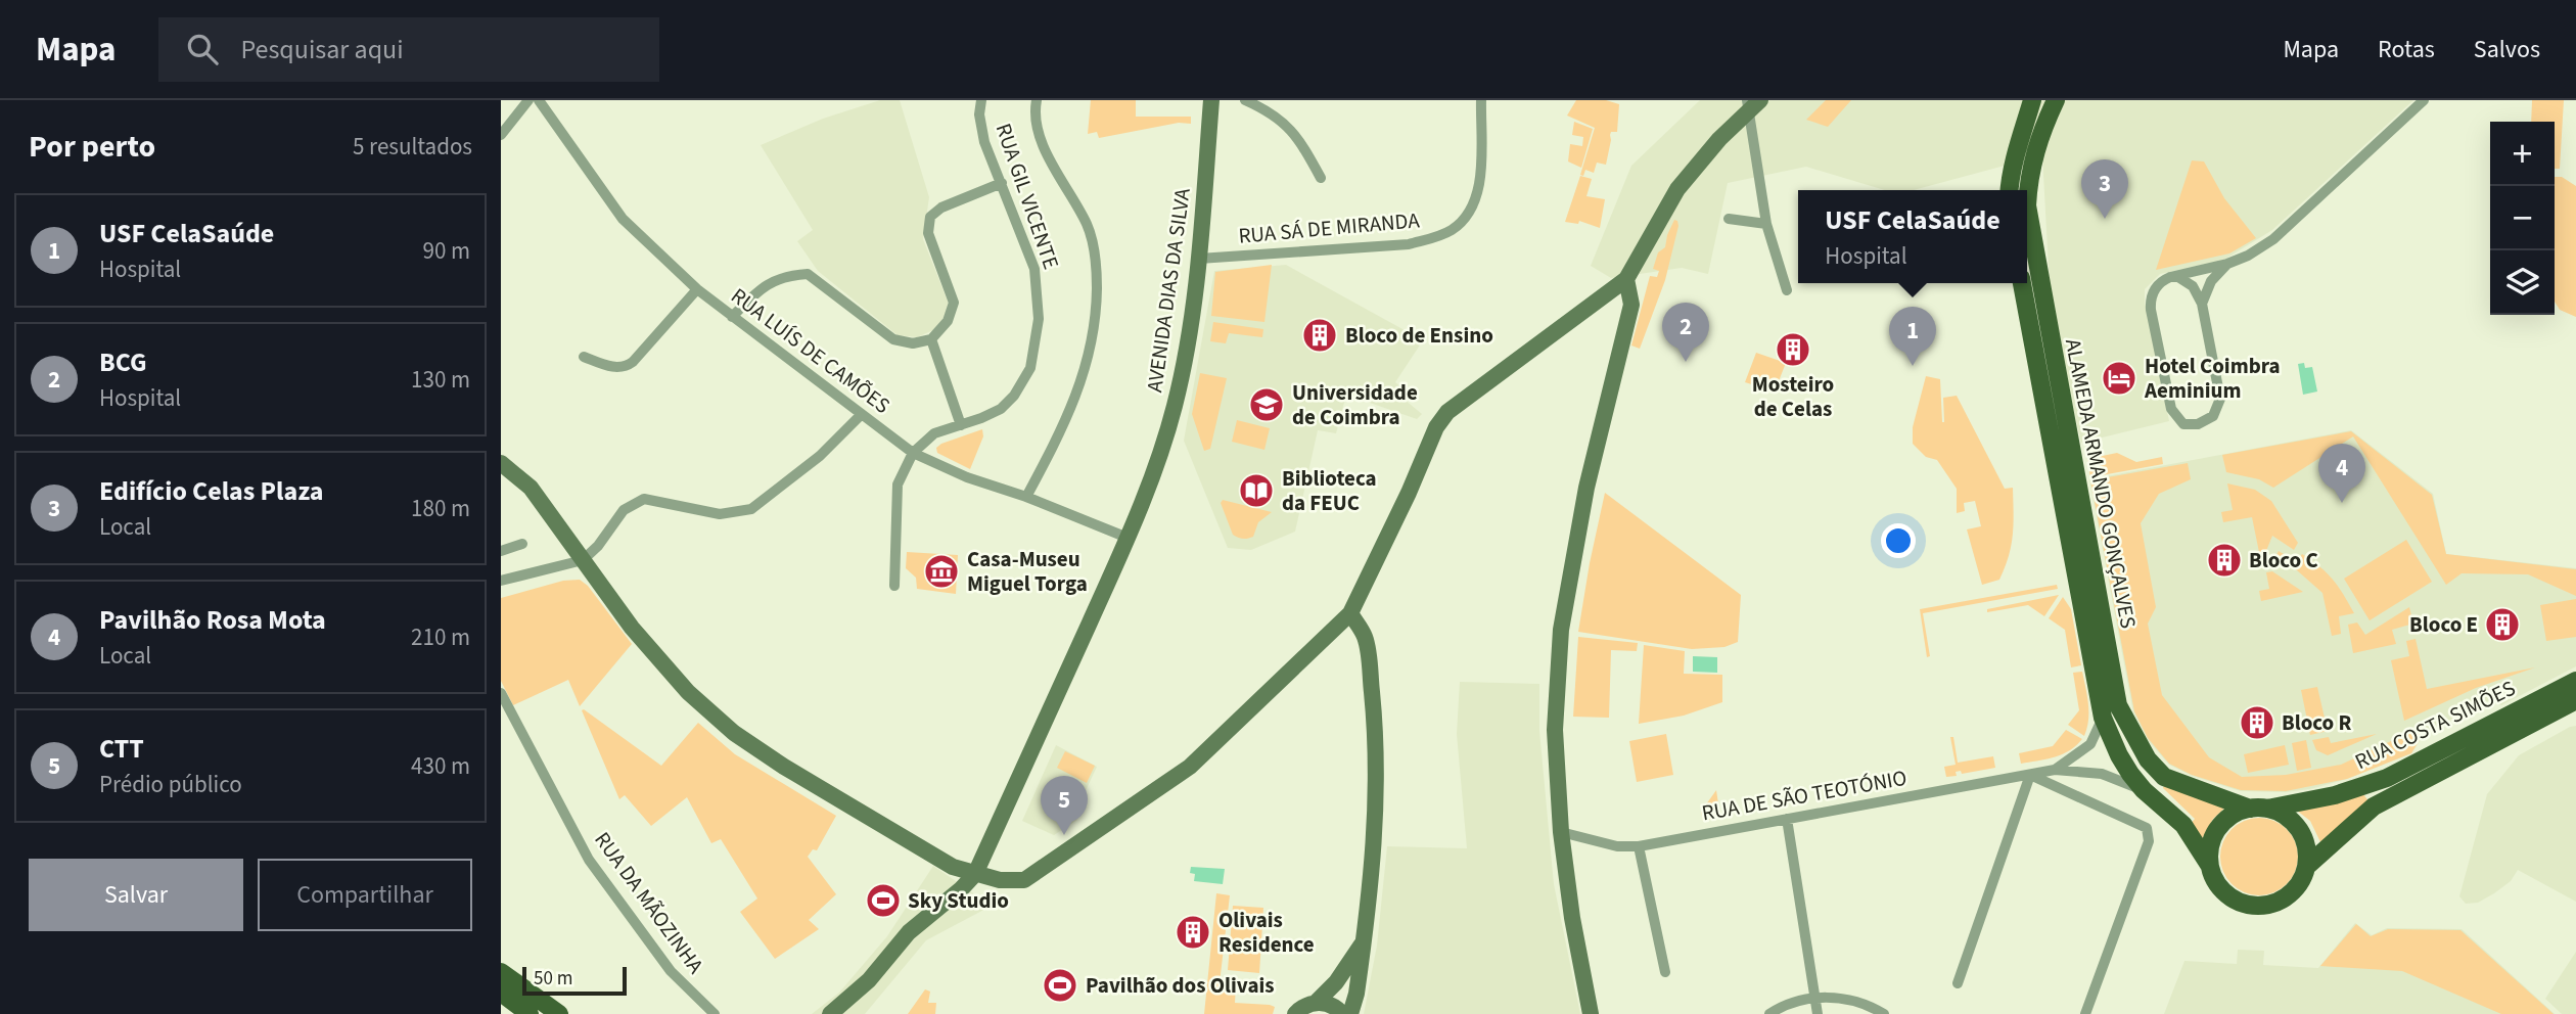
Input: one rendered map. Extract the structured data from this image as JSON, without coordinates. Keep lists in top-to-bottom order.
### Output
{
  "streets": {
    "main road": ["ALAMEDA ARMANDO GONÇALVES", "RUA COSTA SIMÕES"],
    "street": [
      "RUA GIL VICENTE",
      "RUA SÁ DE MIRANDA",
      "AVENIDA DIAS DA SILVA",
      "RUA LUÍS DE CAMÕES",
      "RUA DE SÃO TEOTÓNIO",
      "RUA DA MÃOZINHA"
    ]
  },
  "crossings": [
    ["RUA GIL VICENTE", "RUA LUÍS DE CAMÕES"],
    ["RUA SÁ DE MIRANDA", "AVENIDA DIAS DA SILVA"],
    ["AVENIDA DIAS DA SILVA", "RUA LUÍS DE CAMÕES"],
    ["ALAMEDA ARMANDO GONÇALVES", "RUA COSTA SIMÕES"]
  ],
  "places": {
    "building": [
      "Bloco de Ensino",
      "Mosteiro de Celas",
      "Bloco C",
      "Bloco E",
      "Bloco R",
      "Olivais Residence"
    ],
    "hotel": ["Hotel Coimbra Aeminium"],
    "school or university": ["Universidade de Coimbra"],
    "library": ["Biblioteca da FEUC"],
    "museum": ["Casa-Museu Miguel Torga"],
    "sports": ["Sky Studio", "Pavilhão dos Olivais"]
  },
  "scale_bar": "50 m",
  "page": {
    "header": "Mapa",
    "search": "Pesquisar aqui",
    "nav": ["Mapa", "Rotas", "Salvos"],
    "heading": ["Por perto", "5 resultados"],
    "map_buttons": ["+", "−"],
    "pins": [
      "3",
      "2",
      "1",
      "4",
      "5"
    ],
    "popup": ["USF CelaSaúde", "Hospital"],
    "list": [
      {
        "mark": "1",
        "name": "USF CelaSaúde",
        "note": "Hospital",
        "value": "90 m"
      },
      {
        "mark": "2",
        "name": "BCG",
        "note": "Hospital",
        "value": "130 m"
      },
      {
        "mark": "3",
        "name": "Edifício Celas Plaza",
        "note": "Local",
        "value": "180 m"
      },
      {
        "mark": "4",
        "name": "Pavilhão Rosa Mota",
        "note": "Local",
        "value": "210 m"
      },
      {
        "mark": "5",
        "name": "CTT",
        "note": "Prédio público",
        "value": "430 m"
      }
    ],
    "buttons": ["Salvar", "Compartilhar"],
    "scale": "50 m"
  }
}
